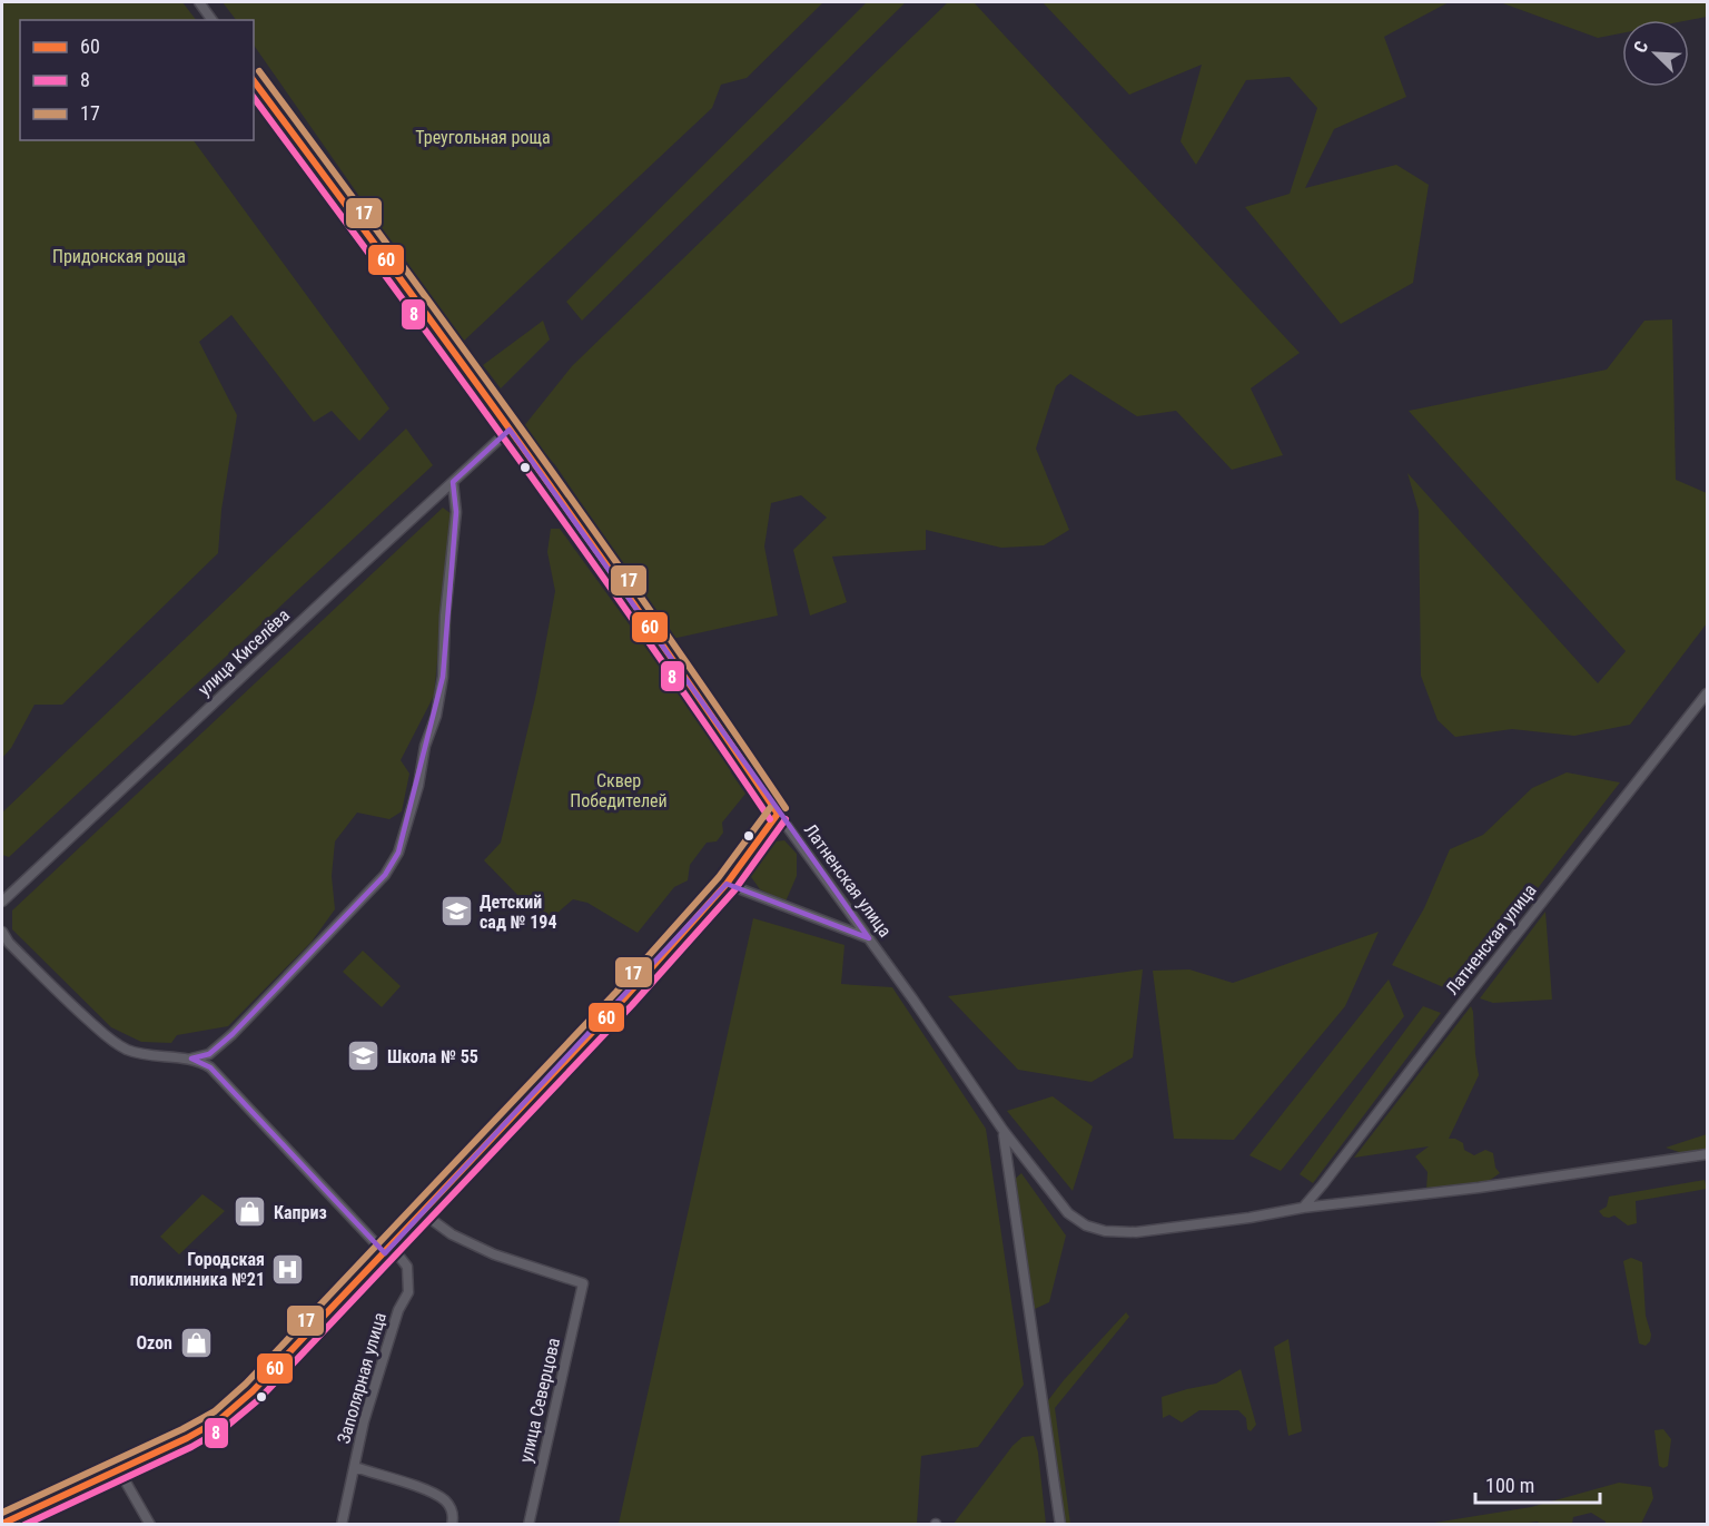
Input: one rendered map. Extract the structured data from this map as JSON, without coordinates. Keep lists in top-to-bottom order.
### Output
{
  "streets": {
    "street": [
      "улица Киселёва",
      "Латненская улица",
      "Заполярная улица",
      "улица Северцова"
    ]
  },
  "crossings": [
    ["улица Киселёва", "Латненская улица"]
  ],
  "parks": ["Треугольная роща", "Придонская роща", "Сквер Победителей"],
  "places": {
    "school or university": ["Детский сад № 194", "Школа № 55"],
    "shop": ["Каприз", "Ozon"],
    "hospital": ["Городская поликлиника №21"]
  },
  "lines": ["transit line 17", "transit line 60", "transit line 8"],
  "legend": ["60", "8", "17"],
  "scale_bar": "100 m",
  "north": "top left"
}
